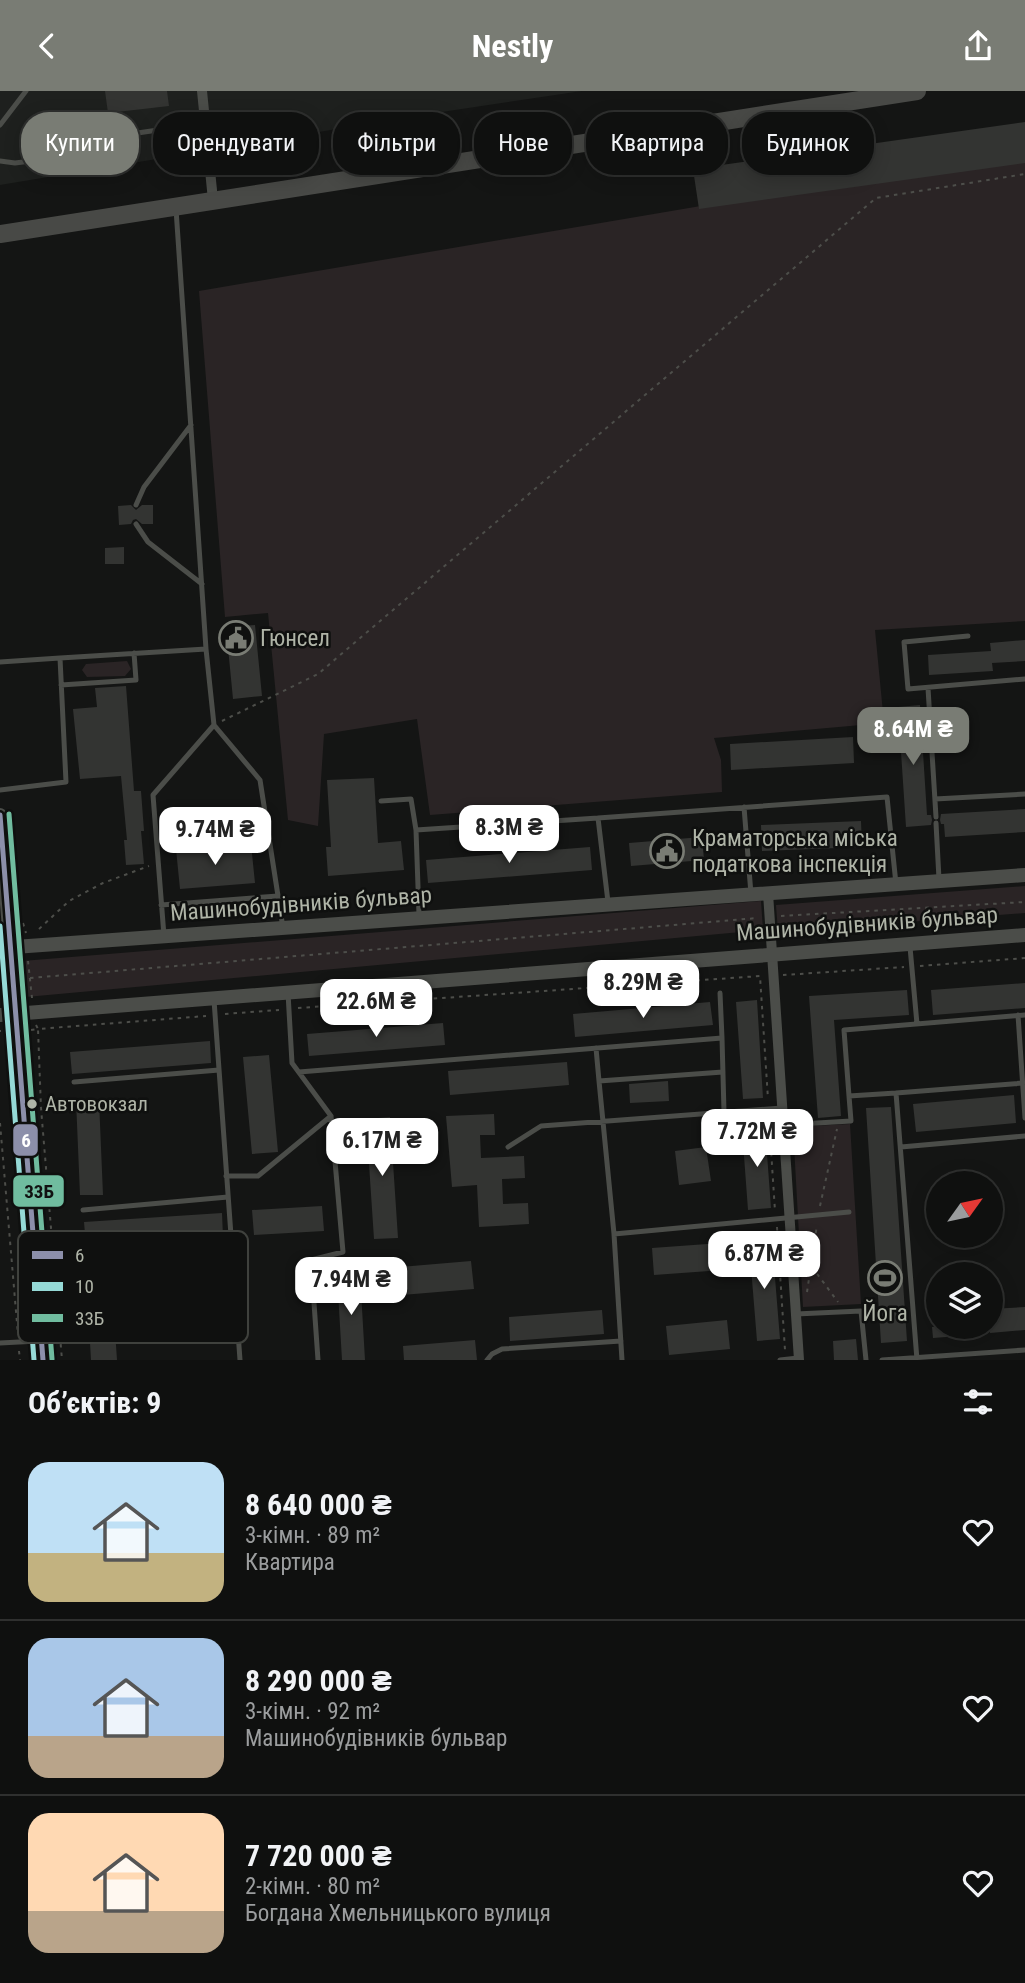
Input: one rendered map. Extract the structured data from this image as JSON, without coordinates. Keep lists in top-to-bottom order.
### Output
{
  "streets": {
    "street": ["Машинобудівників бульвар"]
  },
  "places": {
    "public building": ["Гюнсел", "Краматорська міська податкова інспекція"],
    "other": ["Автовокзал"],
    "sports": ["Йога"]
  },
  "lines": ["transit line 33Б", "transit line 6", "transit line 10"],
  "legend": ["6", "10", "33Б"],
  "north": "top right",
  "page": {
    "header": "Nestly",
    "chip": [
      "Купити",
      "Орендувати",
      "Фільтри",
      "Нове",
      "Квартира",
      "Будинок"
    ],
    "price": [
      "8.64M ₴",
      "8.3M ₴",
      "9.74M ₴",
      "8.29M ₴",
      "22.6M ₴",
      "7.72M ₴",
      "6.17M ₴",
      "6.87M ₴",
      "7.94M ₴"
    ],
    "heading": "Об’єктів: 9",
    "list": [
      {
        "name": "8 640 000 ₴",
        "note": "3-кімн. · 89 m² · Квартира"
      },
      {
        "name": "8 290 000 ₴",
        "note": "3-кімн. · 92 m² · Машинобудівників бульвар"
      },
      {
        "name": "7 720 000 ₴",
        "note": "2-кімн. · 80 m² · Богдана Хмельницького вулиця"
      }
    ]
  }
}
